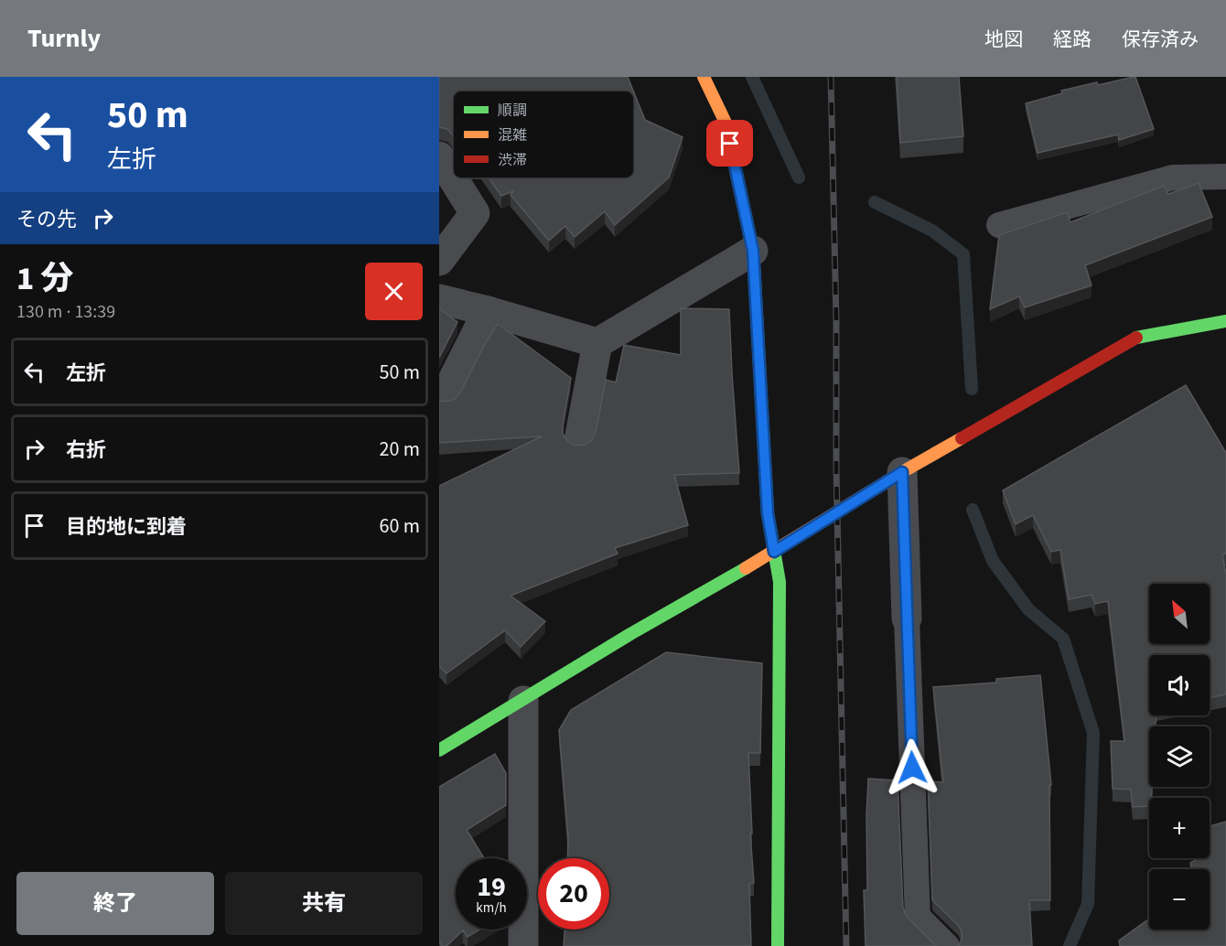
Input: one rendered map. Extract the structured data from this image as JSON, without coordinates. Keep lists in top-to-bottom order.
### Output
{
  "legend": ["順調", "混雑", "渋滞"],
  "north": "top left",
  "page": {
    "header": "Turnly",
    "nav": ["地図", "経路", "保存済み"],
    "turn": ["50 m", "左折"],
    "then": "その先",
    "heading": ["1 分", "130 m · 13:39"],
    "list": [
      {
        "name": "左折",
        "value": "50 m"
      },
      {
        "name": "右折",
        "value": "20 m"
      },
      {
        "name": "目的地に到着",
        "value": "60 m"
      }
    ],
    "map_buttons": ["+", "−"],
    "speed": "19 km/h",
    "limit": "20",
    "buttons": ["終了", "共有"]
  }
}
